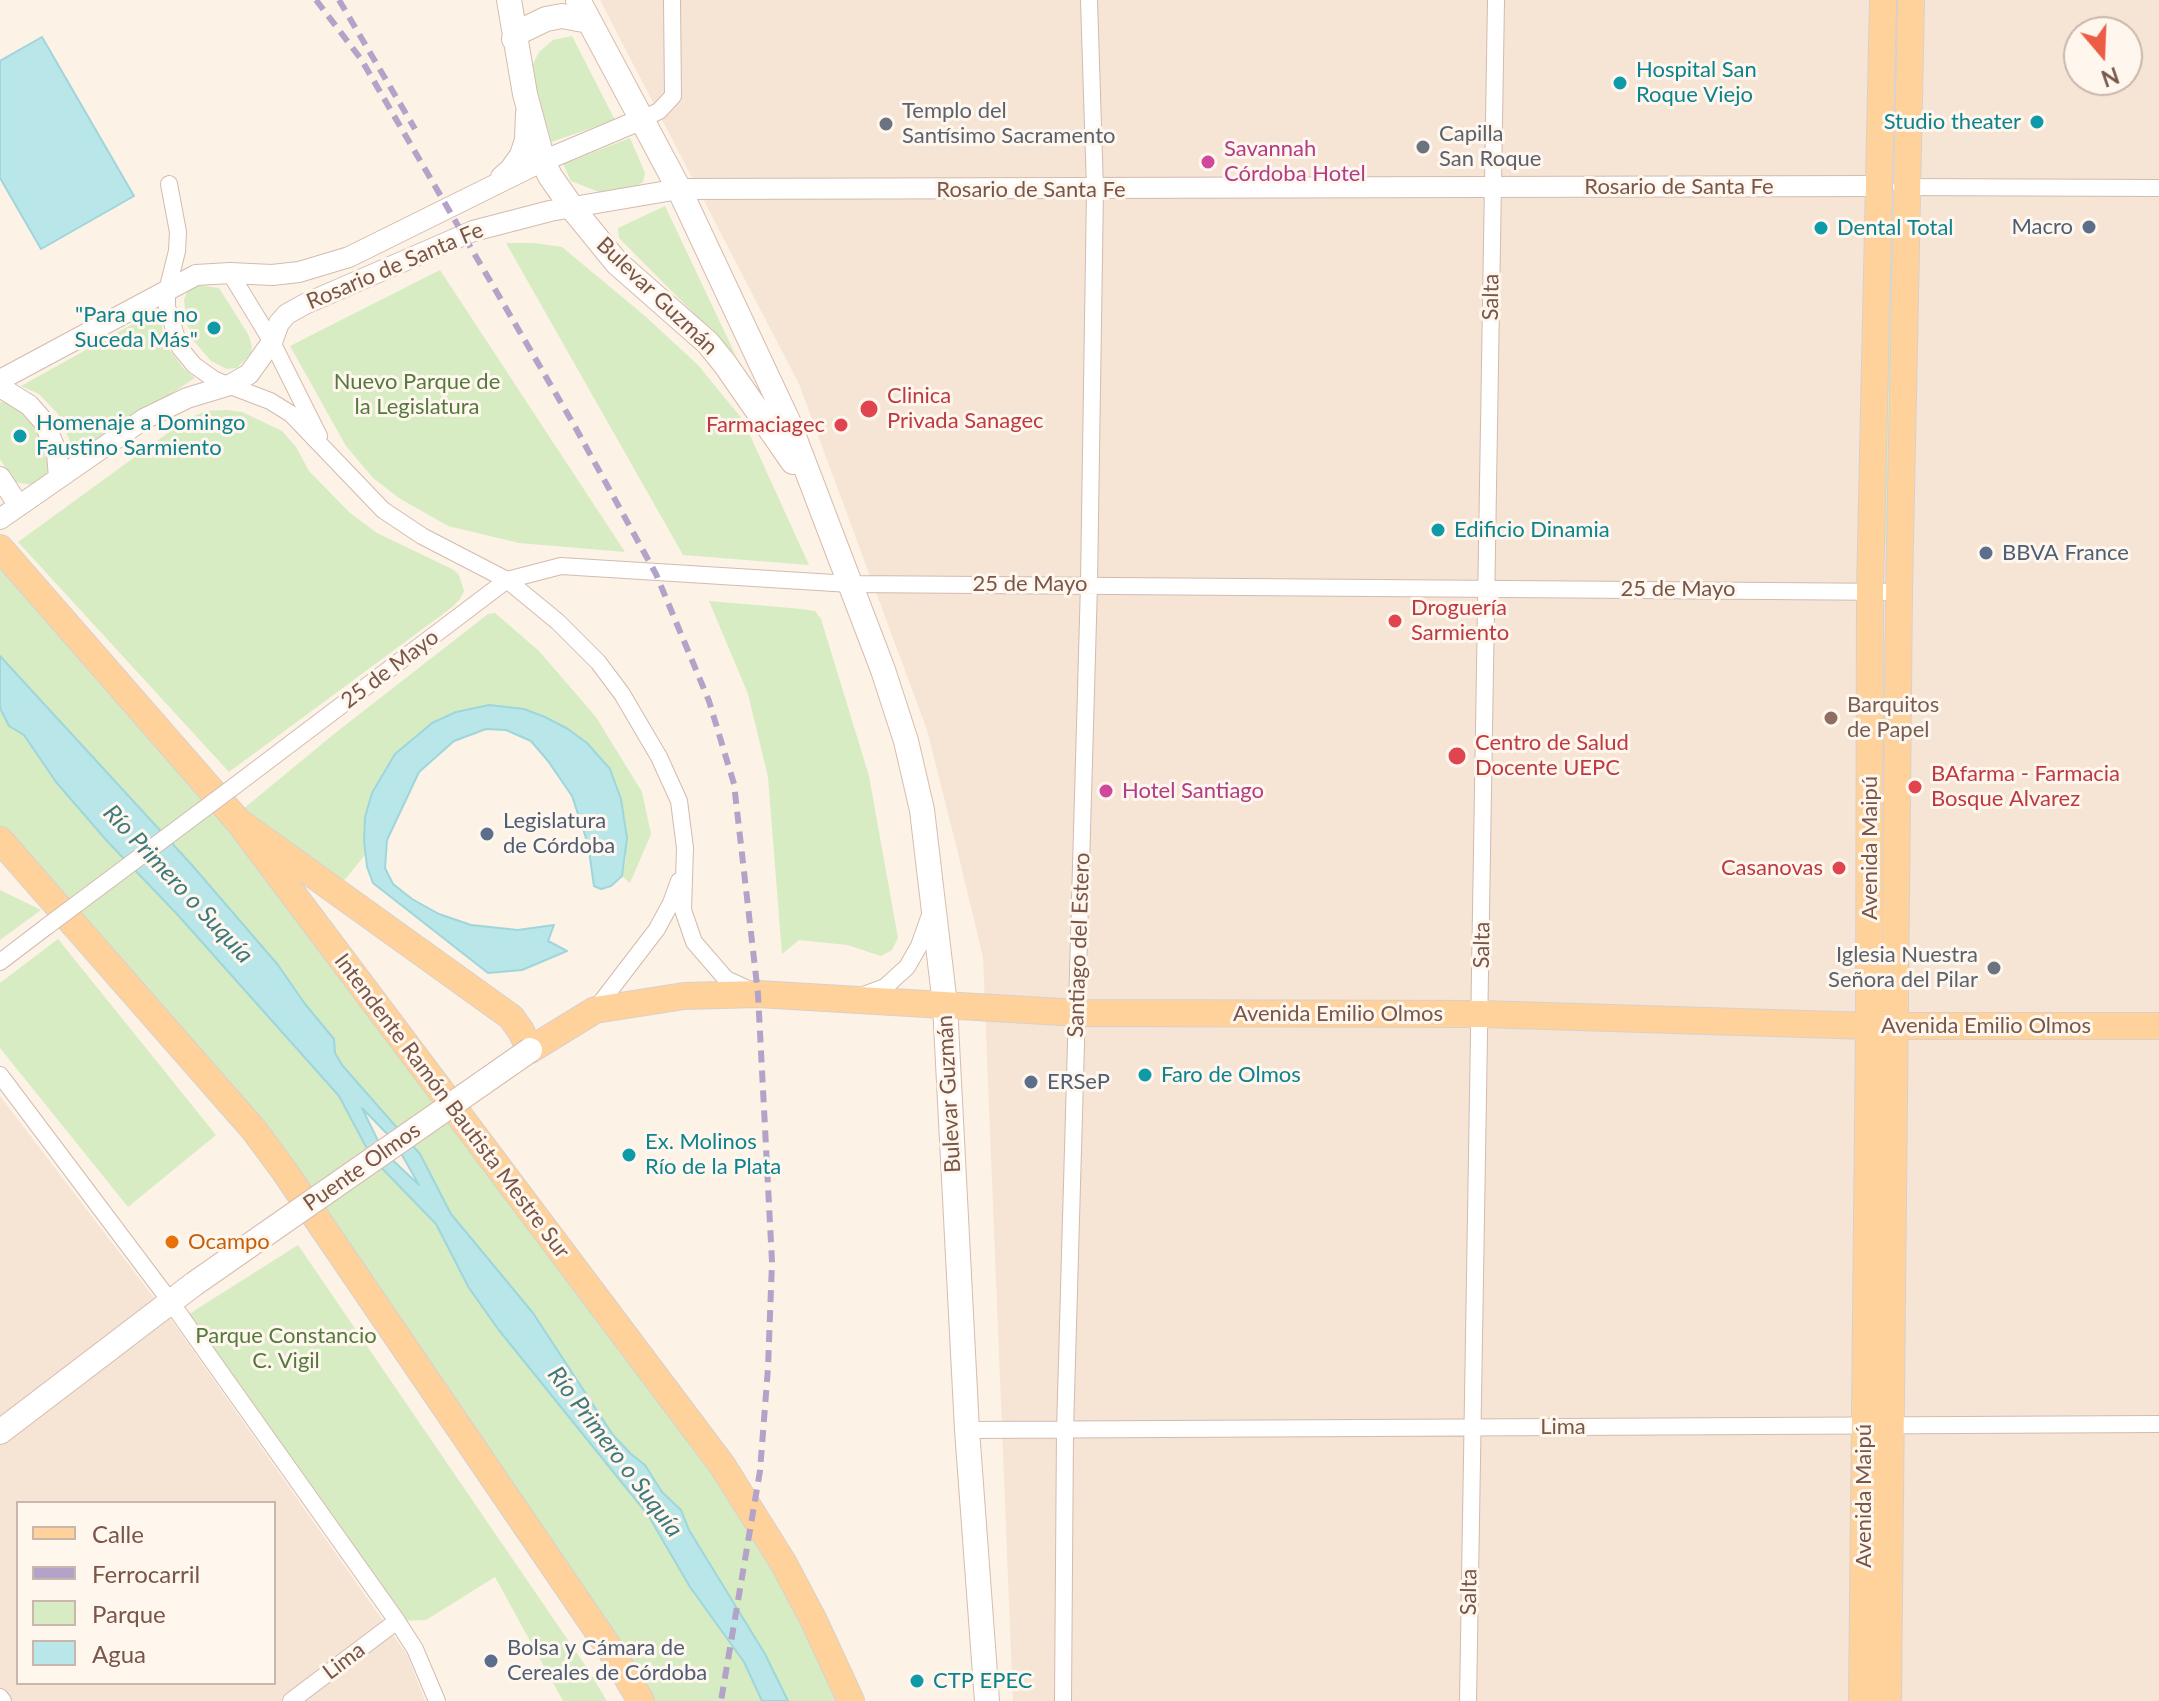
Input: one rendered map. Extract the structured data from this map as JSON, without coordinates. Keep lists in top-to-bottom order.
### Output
{
  "streets": {
    "main road": [
      "Bulevar Guzmán",
      "Avenida Maipú",
      "Avenida Emilio Olmos",
      "Intendente Ramón Bautista Mestre Sur",
      "Puente Olmos"
    ],
    "street": [
      "Rosario de Santa Fe",
      "Salta",
      "25 de Mayo",
      "Santiago del Estero",
      "Lima"
    ]
  },
  "crossings": [
    ["Rosario de Santa Fe", "Bulevar Guzmán"],
    ["Rosario de Santa Fe", "Salta"],
    ["Rosario de Santa Fe", "Avenida Maipú"],
    ["Rosario de Santa Fe", "Santiago del Estero"],
    ["Bulevar Guzmán", "25 de Mayo"],
    ["Bulevar Guzmán", "Avenida Emilio Olmos"],
    ["Bulevar Guzmán", "Lima"],
    ["Salta", "25 de Mayo"],
    ["Salta", "Avenida Emilio Olmos"],
    ["Salta", "Lima"],
    ["25 de Mayo", "Avenida Maipú"],
    ["25 de Mayo", "Santiago del Estero"],
    ["Avenida Maipú", "Avenida Emilio Olmos"],
    ["Avenida Maipú", "Lima"],
    ["Santiago del Estero", "Avenida Emilio Olmos"],
    ["Santiago del Estero", "Lima"],
    ["Avenida Emilio Olmos", "Puente Olmos"]
  ],
  "water": ["Río Primero o Suquía"],
  "parks": ["Nuevo Parque de la Legislatura", "Parque Constancio C. Vigil"],
  "places": [
    "Hospital San Roque Viejo",
    "Studio theater",
    "Templo del Santísimo Sacramento",
    "Capilla San Roque",
    "Savannah Córdoba Hotel",
    "Macro",
    "Dental Total",
    "\"Para que no Suceda Más\"",
    "Clinica Privada Sanagec",
    "Farmaciagec",
    "Homenaje a Domingo Faustino Sarmiento",
    "Edificio Dinamia",
    "BBVA France",
    "Droguería Sarmiento",
    "Barquitos de Papel",
    "Centro de Salud Docente UEPC",
    "BAfarma - Farmacia Bosque Alvarez",
    "Hotel Santiago",
    "Legislatura de Córdoba",
    "Casanovas",
    "Iglesia Nuestra Señora del Pilar",
    "Faro de Olmos",
    "ERSeP",
    "Ex. Molinos Río de la Plata",
    "Ocampo",
    "Bolsa y Cámara de Cereales de Córdoba",
    "CTP EPEC"
  ],
  "legend": [
    "Calle",
    "Ferrocarril",
    "Parque",
    "Agua"
  ],
  "north": "bottom"
}
